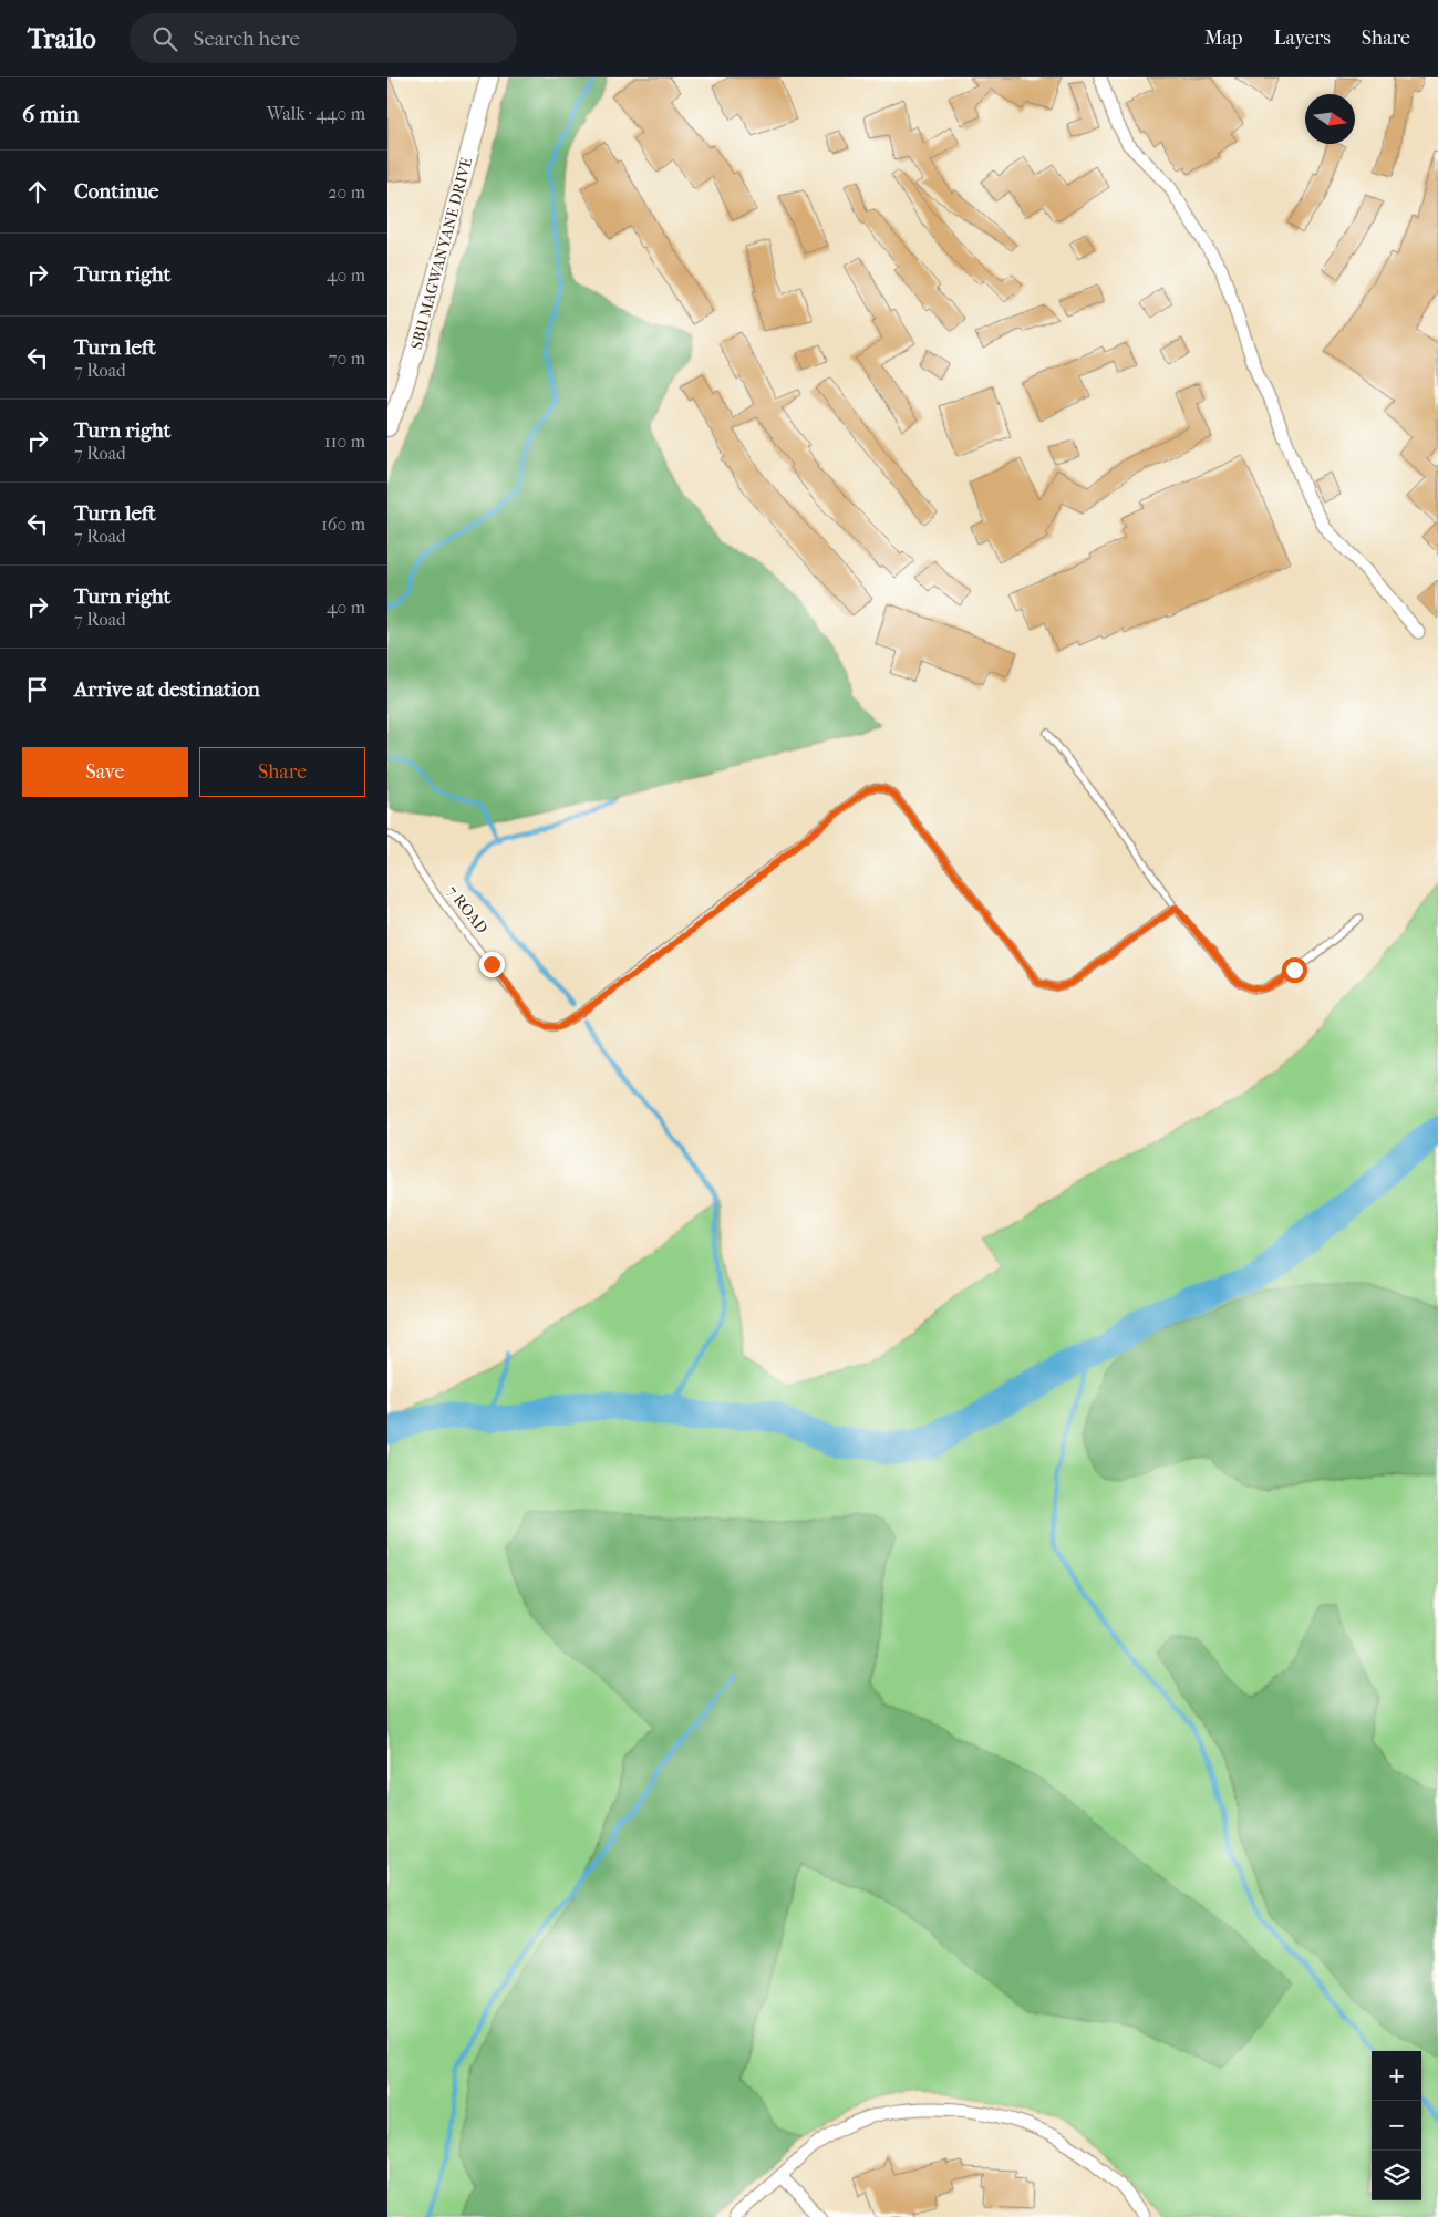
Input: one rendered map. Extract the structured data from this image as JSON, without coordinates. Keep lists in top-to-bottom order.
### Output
{
  "streets": {
    "main road": ["SBU MAGWANYANE DRIVE"],
    "lane": ["7 ROAD"]
  },
  "north": "right",
  "page": {
    "header": "Trailo",
    "search": "Search here",
    "nav": ["Map", "Layers", "Share"],
    "heading": ["6 min", "Walk · 440 m"],
    "list": [
      ["Continue", "20 m"],
      ["Turn right", "40 m"],
      ["Turn left", "7 Road", "70 m"],
      ["Turn right", "7 Road", "110 m"],
      ["Turn left", "7 Road", "160 m"],
      ["Turn right", "7 Road", "40 m"],
      "Arrive at destination"
    ],
    "buttons": ["Save", "Share"],
    "map_buttons": ["+", "−"]
  }
}
